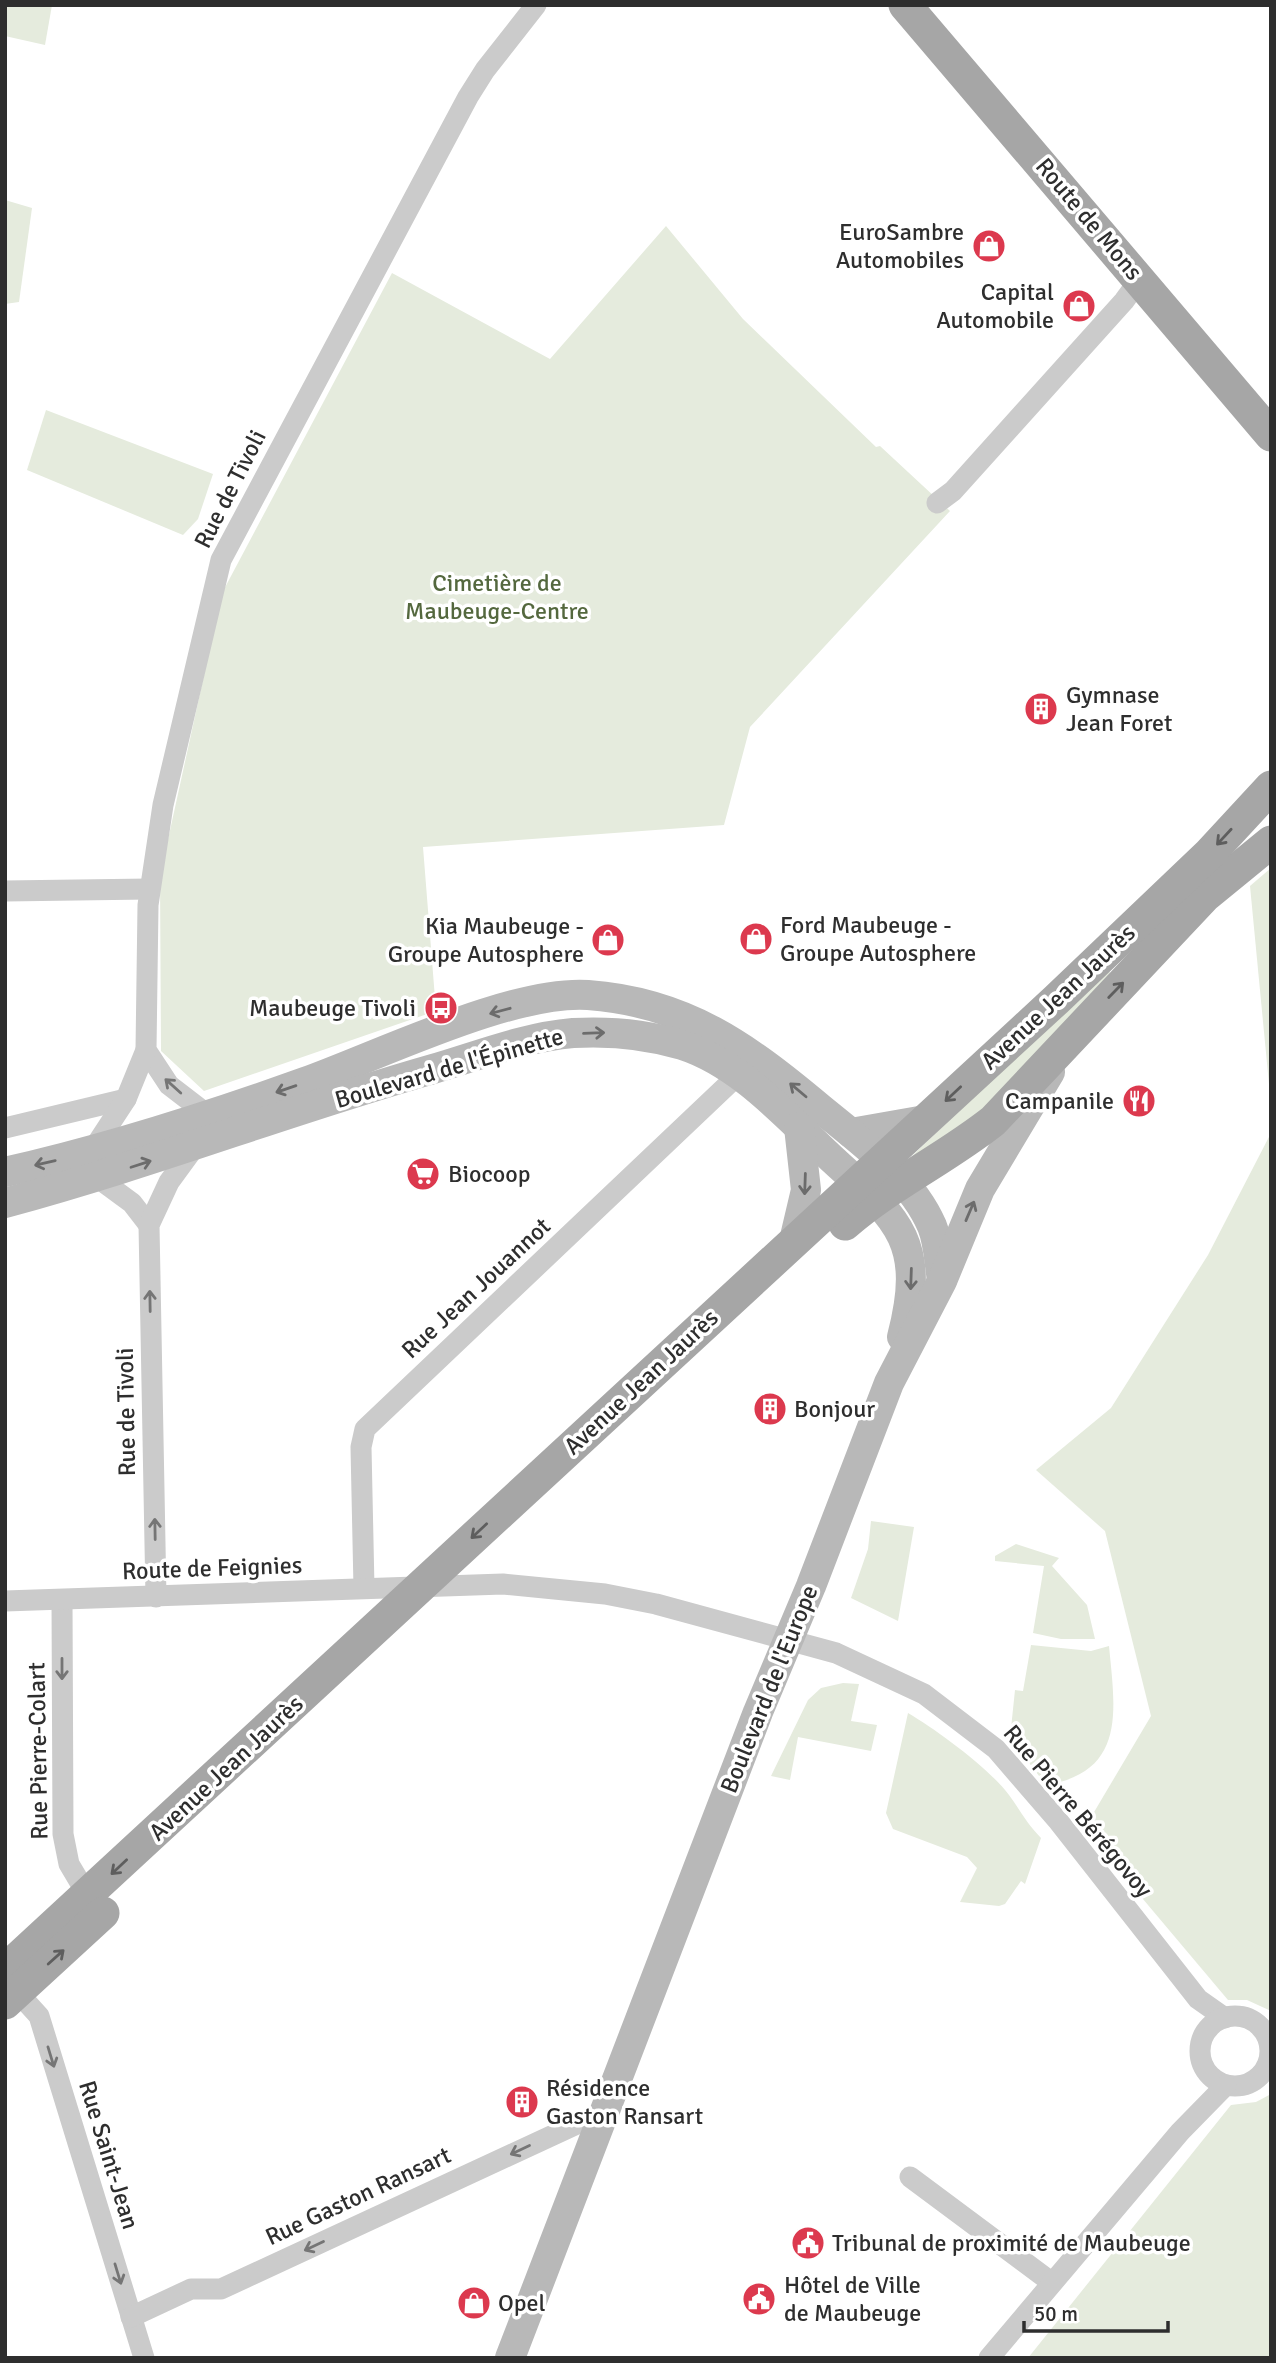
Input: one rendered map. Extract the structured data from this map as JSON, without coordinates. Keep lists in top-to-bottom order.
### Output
{
  "streets": {
    "main road": ["Route de Mons", "Avenue Jean Jaurès"],
    "street": [
      "Rue de Tivoli",
      "Boulevard de l'Épinette",
      "Rue Jean Jouannot",
      "Route de Feignies",
      "Boulevard de l'Europe",
      "Rue Pierre-Colart",
      "Rue Pierre Bérégovoy",
      "Rue Saint-Jean",
      "Rue Gaston Ransart"
    ]
  },
  "crossings": [
    ["Rue de Tivoli", "Boulevard de l'Épinette"],
    ["Rue de Tivoli", "Route de Feignies"],
    ["Avenue Jean Jaurès", "Boulevard de l'Épinette"],
    ["Avenue Jean Jaurès", "Route de Feignies"],
    ["Avenue Jean Jaurès", "Boulevard de l'Europe"],
    ["Avenue Jean Jaurès", "Rue Pierre-Colart"],
    ["Avenue Jean Jaurès", "Rue Pierre Bérégovoy"],
    ["Avenue Jean Jaurès", "Rue Saint-Jean"],
    ["Boulevard de l'Épinette", "Rue Jean Jouannot"],
    ["Rue Jean Jouannot", "Route de Feignies"],
    ["Route de Feignies", "Rue Pierre-Colart"],
    ["Route de Feignies", "Rue Pierre Bérégovoy"],
    ["Boulevard de l'Europe", "Rue Pierre Bérégovoy"],
    ["Boulevard de l'Europe", "Rue Gaston Ransart"],
    ["Rue Saint-Jean", "Rue Gaston Ransart"]
  ],
  "one_way": ["Rue Pierre-Colart", "Rue Saint-Jean", "Rue Gaston Ransart"],
  "parks": ["Cimetière de Maubeuge-Centre"],
  "places": {
    "shop": [
      "EuroSambre Automobiles",
      "Capital Automobile",
      "Ford Maubeuge - Groupe Autosphere",
      "Kia Maubeuge - Groupe Autosphere",
      "Opel"
    ],
    "building": ["Gymnase Jean Foret", "Bonjour", "Résidence Gaston Ransart"],
    "bus stop": ["Maubeuge Tivoli"],
    "restaurant": ["Campanile"],
    "supermarket": ["Biocoop"],
    "public building": ["Tribunal de proximité de Maubeuge", "Hôtel de Ville de Maubeuge"]
  },
  "scale_bar": "50 m"
}
